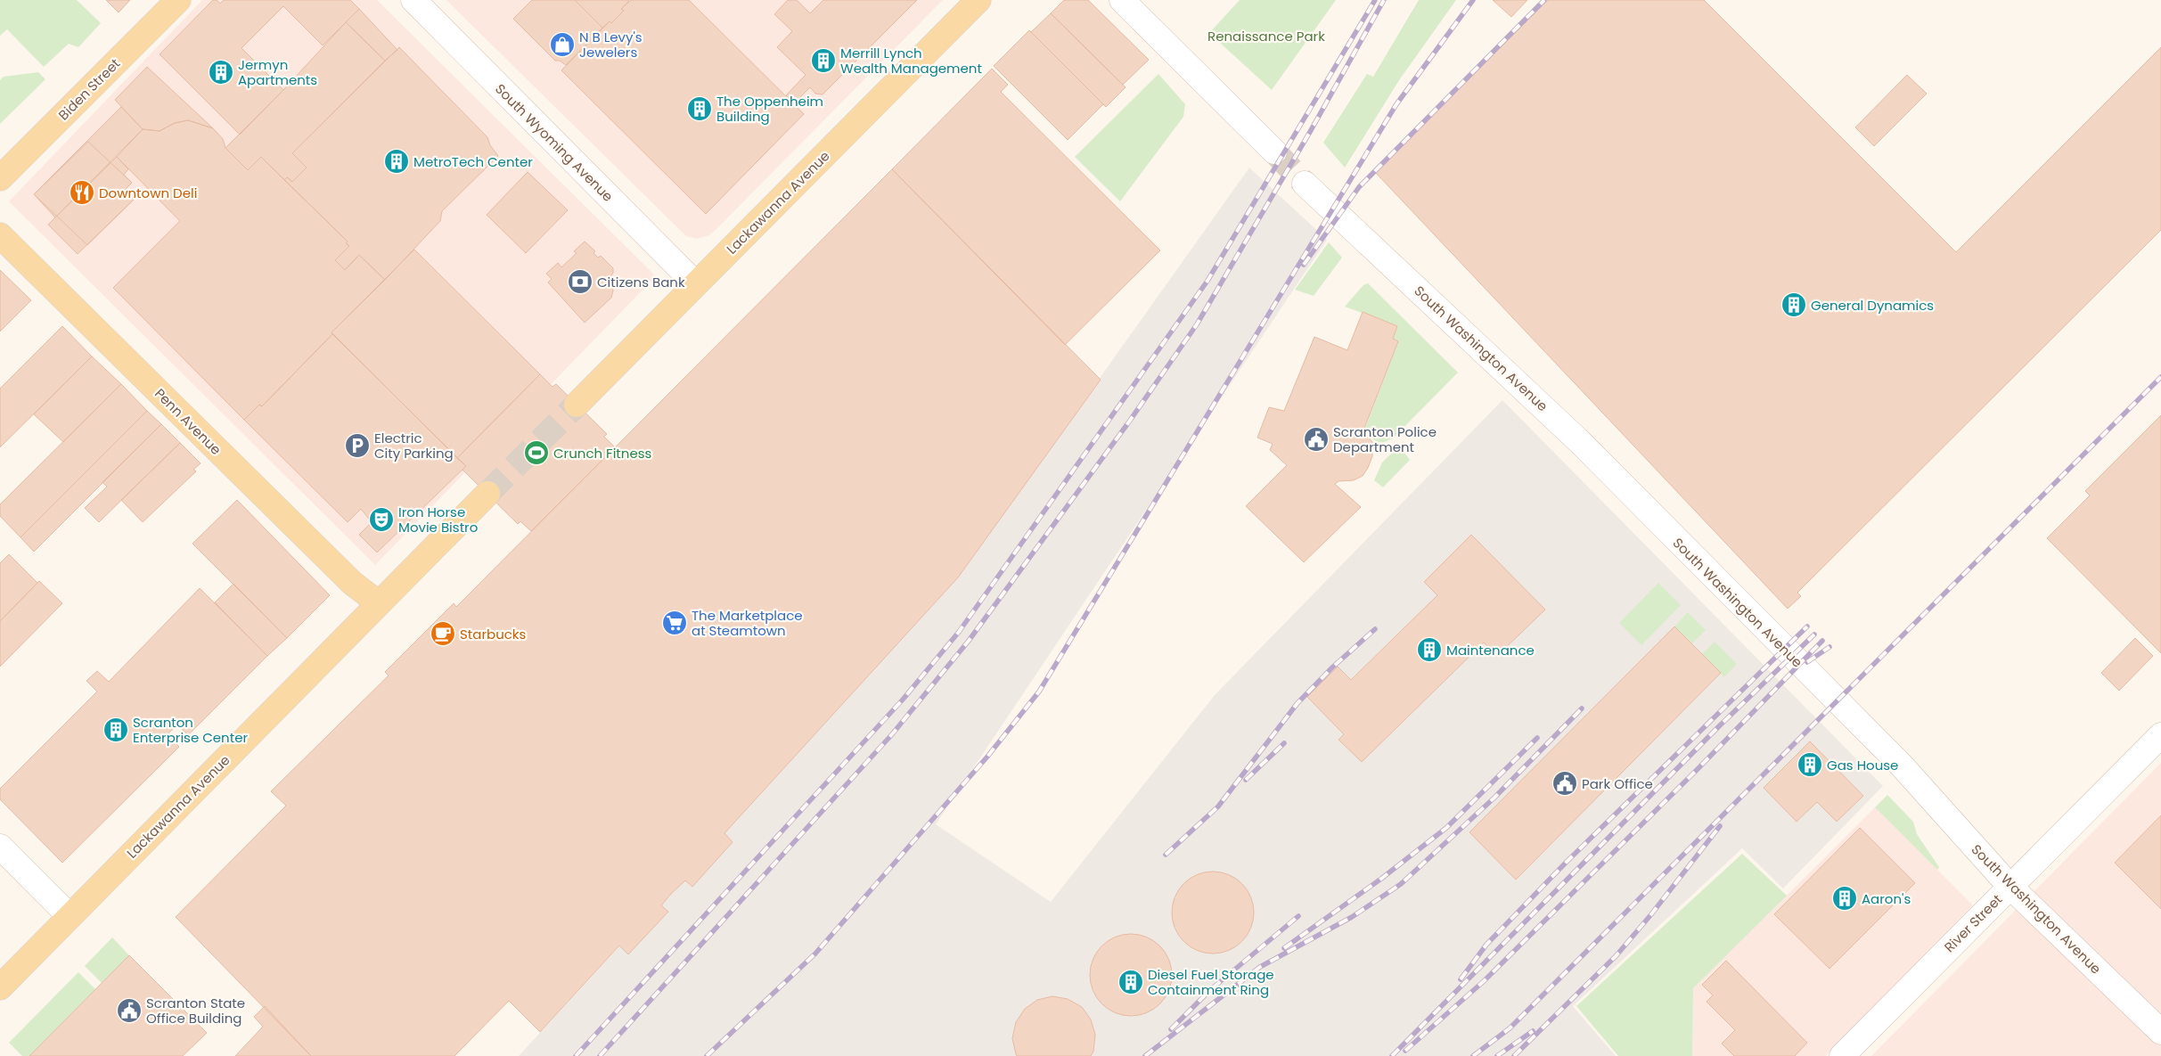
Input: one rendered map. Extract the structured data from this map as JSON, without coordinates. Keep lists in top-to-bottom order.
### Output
{
  "streets": {
    "main road": ["Biden Street", "Lackawanna Avenue", "Penn Avenue"],
    "street": ["South Wyoming Avenue", "South Washington Avenue", "River Street"]
  },
  "crossings": [
    ["South Wyoming Avenue", "Lackawanna Avenue"],
    ["Lackawanna Avenue", "Penn Avenue"],
    ["South Washington Avenue", "River Street"]
  ],
  "parks": ["Renaissance Park"],
  "places": {
    "shop": ["N B Levy's Jewelers"],
    "building": [
      "Merrill Lynch Wealth Management",
      "Jermyn Apartments",
      "The Oppenheim Building",
      "MetroTech Center",
      "General Dynamics",
      "Maintenance",
      "Scranton Enterprise Center",
      "Gas House",
      "Aaron's",
      "Diesel Fuel Storage Containment Ring"
    ],
    "restaurant": ["Downtown Deli"],
    "bank": ["Citizens Bank"],
    "public building": ["Scranton Police Department", "Park Office", "Scranton State Office Building"],
    "parking": ["Electric City Parking"],
    "sports": ["Crunch Fitness"],
    "theatre": ["Iron Horse Movie Bistro"],
    "supermarket": ["The Marketplace at Steamtown"],
    "cafe": ["Starbucks"]
  }
}
